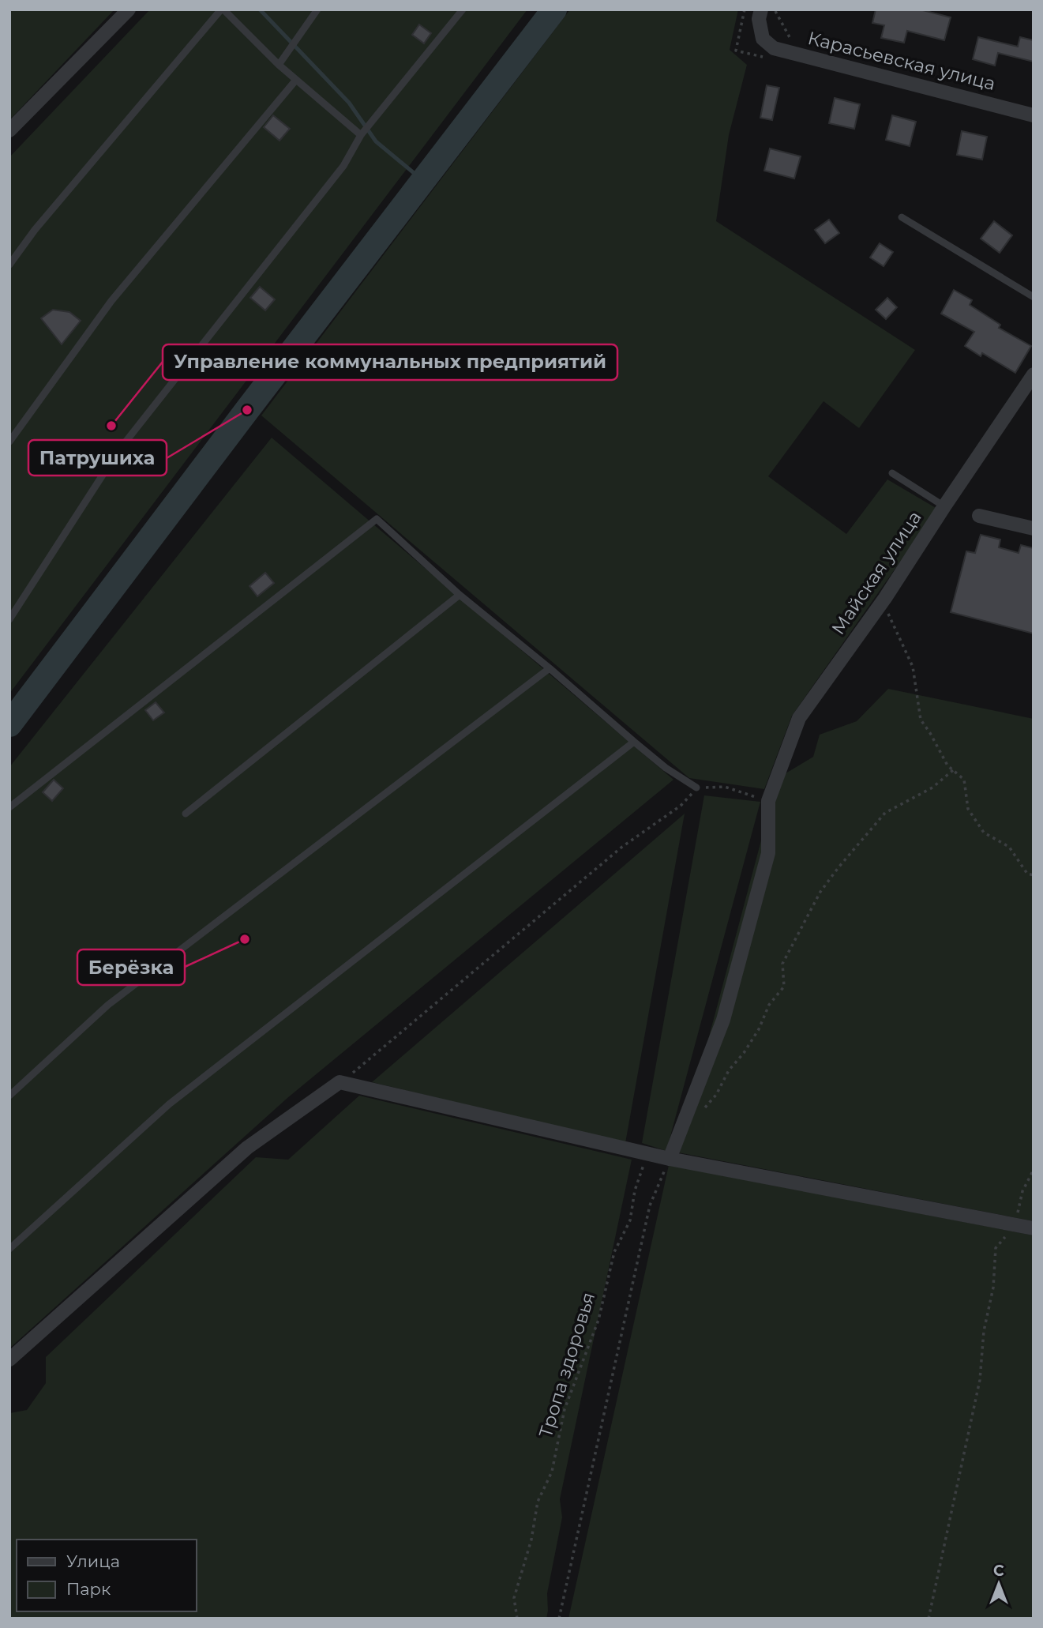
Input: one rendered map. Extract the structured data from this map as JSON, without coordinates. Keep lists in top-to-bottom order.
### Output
{
  "streets": {
    "street": ["Карасьевская улица", "Майская улица"],
    "path": ["Тропа здоровья"]
  },
  "places": ["Патрушиха", "Управление коммунальных предприятий", "Берёзка"],
  "legend": ["Улица", "Парк"],
  "north": "top"
}
